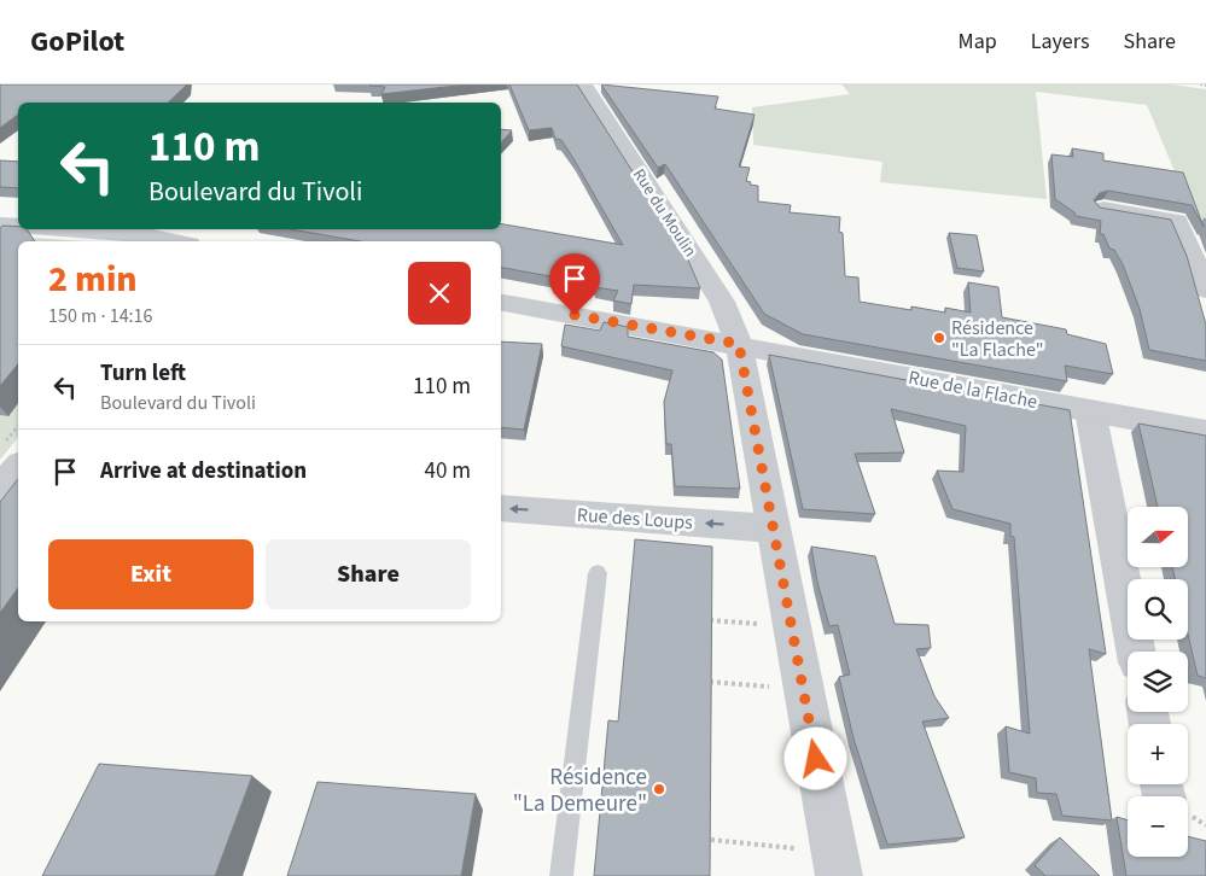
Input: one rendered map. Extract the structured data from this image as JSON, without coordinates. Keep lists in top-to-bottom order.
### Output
{
  "streets": {
    "street": ["Rue du Moulin", "Rue de la Flache", "Rue des Loups"]
  },
  "crossings": [
    ["Rue du Moulin", "Rue de la Flache"],
    ["Rue du Moulin", "Rue des Loups"]
  ],
  "one_way": ["Rue des Loups"],
  "places": ["Résidence \"La Flache\"", "Résidence \"La Demeure\""],
  "north": "right",
  "page": {
    "header": "GoPilot",
    "nav": ["Map", "Layers", "Share"],
    "turn": ["110 m", "Boulevard du Tivoli"],
    "heading": ["2 min", "150 m · 14:16"],
    "list": [
      {
        "name": "Turn left",
        "note": "Boulevard du Tivoli",
        "value": "110 m"
      },
      {
        "name": "Arrive at destination",
        "value": "40 m"
      }
    ],
    "map_buttons": ["+", "−"],
    "buttons": ["Exit", "Share"]
  }
}
